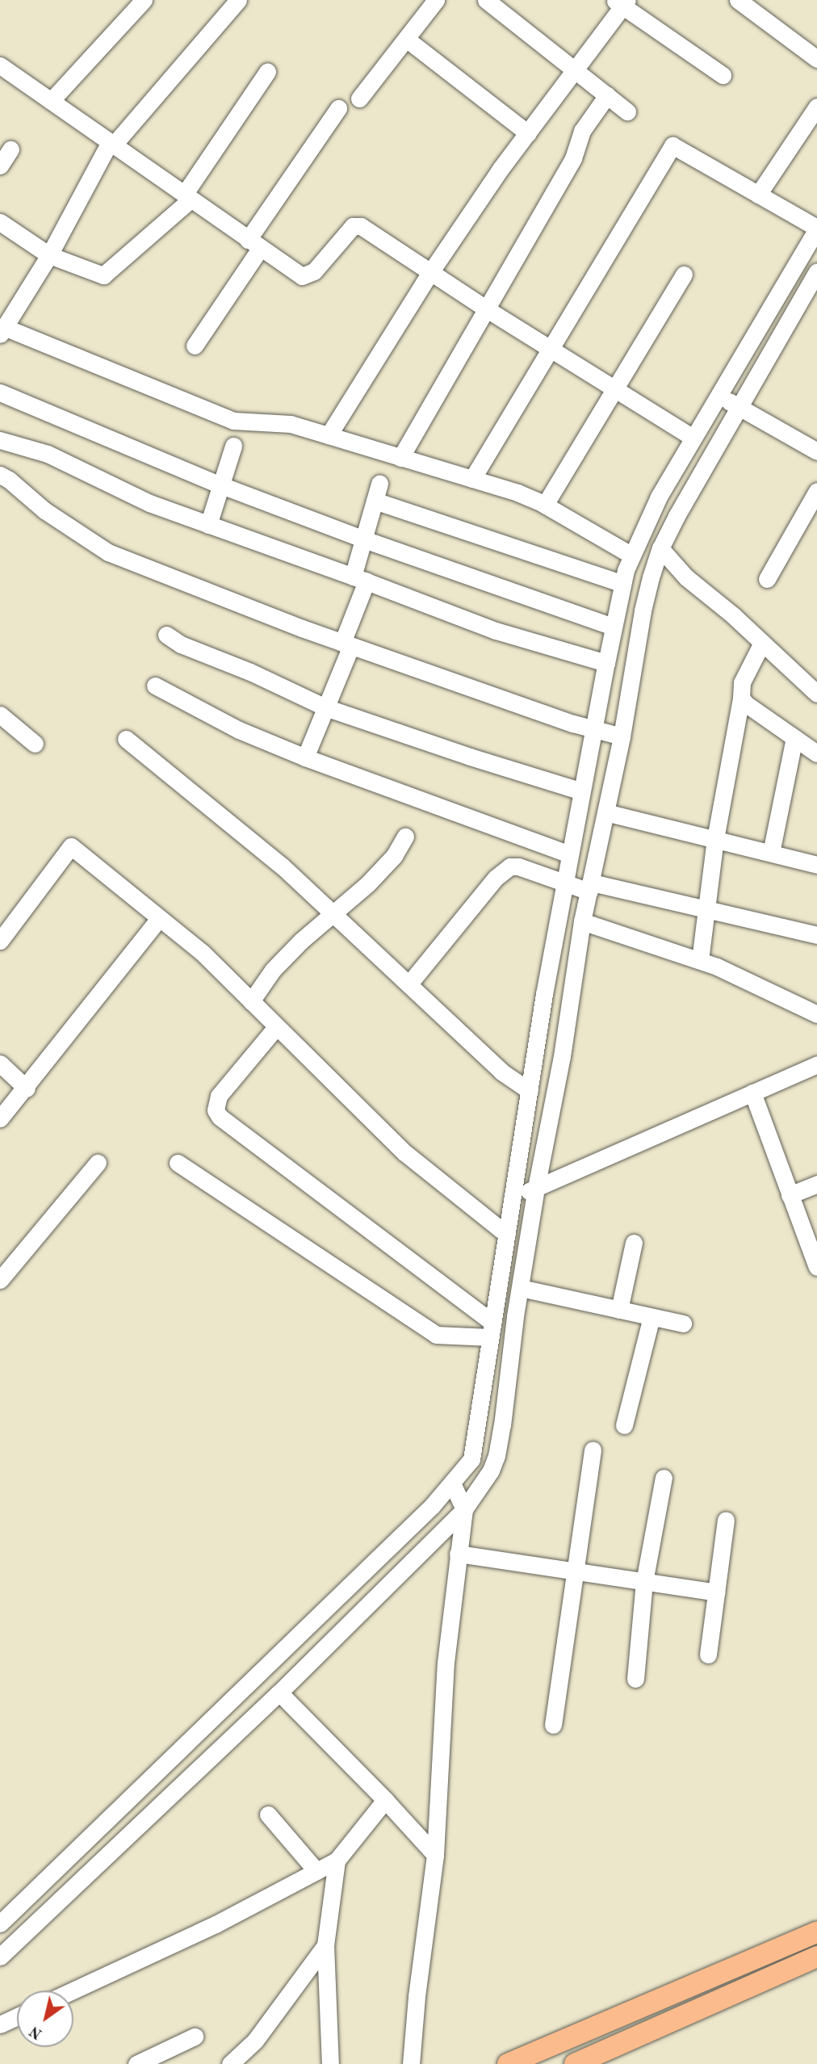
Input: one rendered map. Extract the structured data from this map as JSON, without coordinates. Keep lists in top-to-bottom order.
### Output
{
  "north": "bottom left"
}
